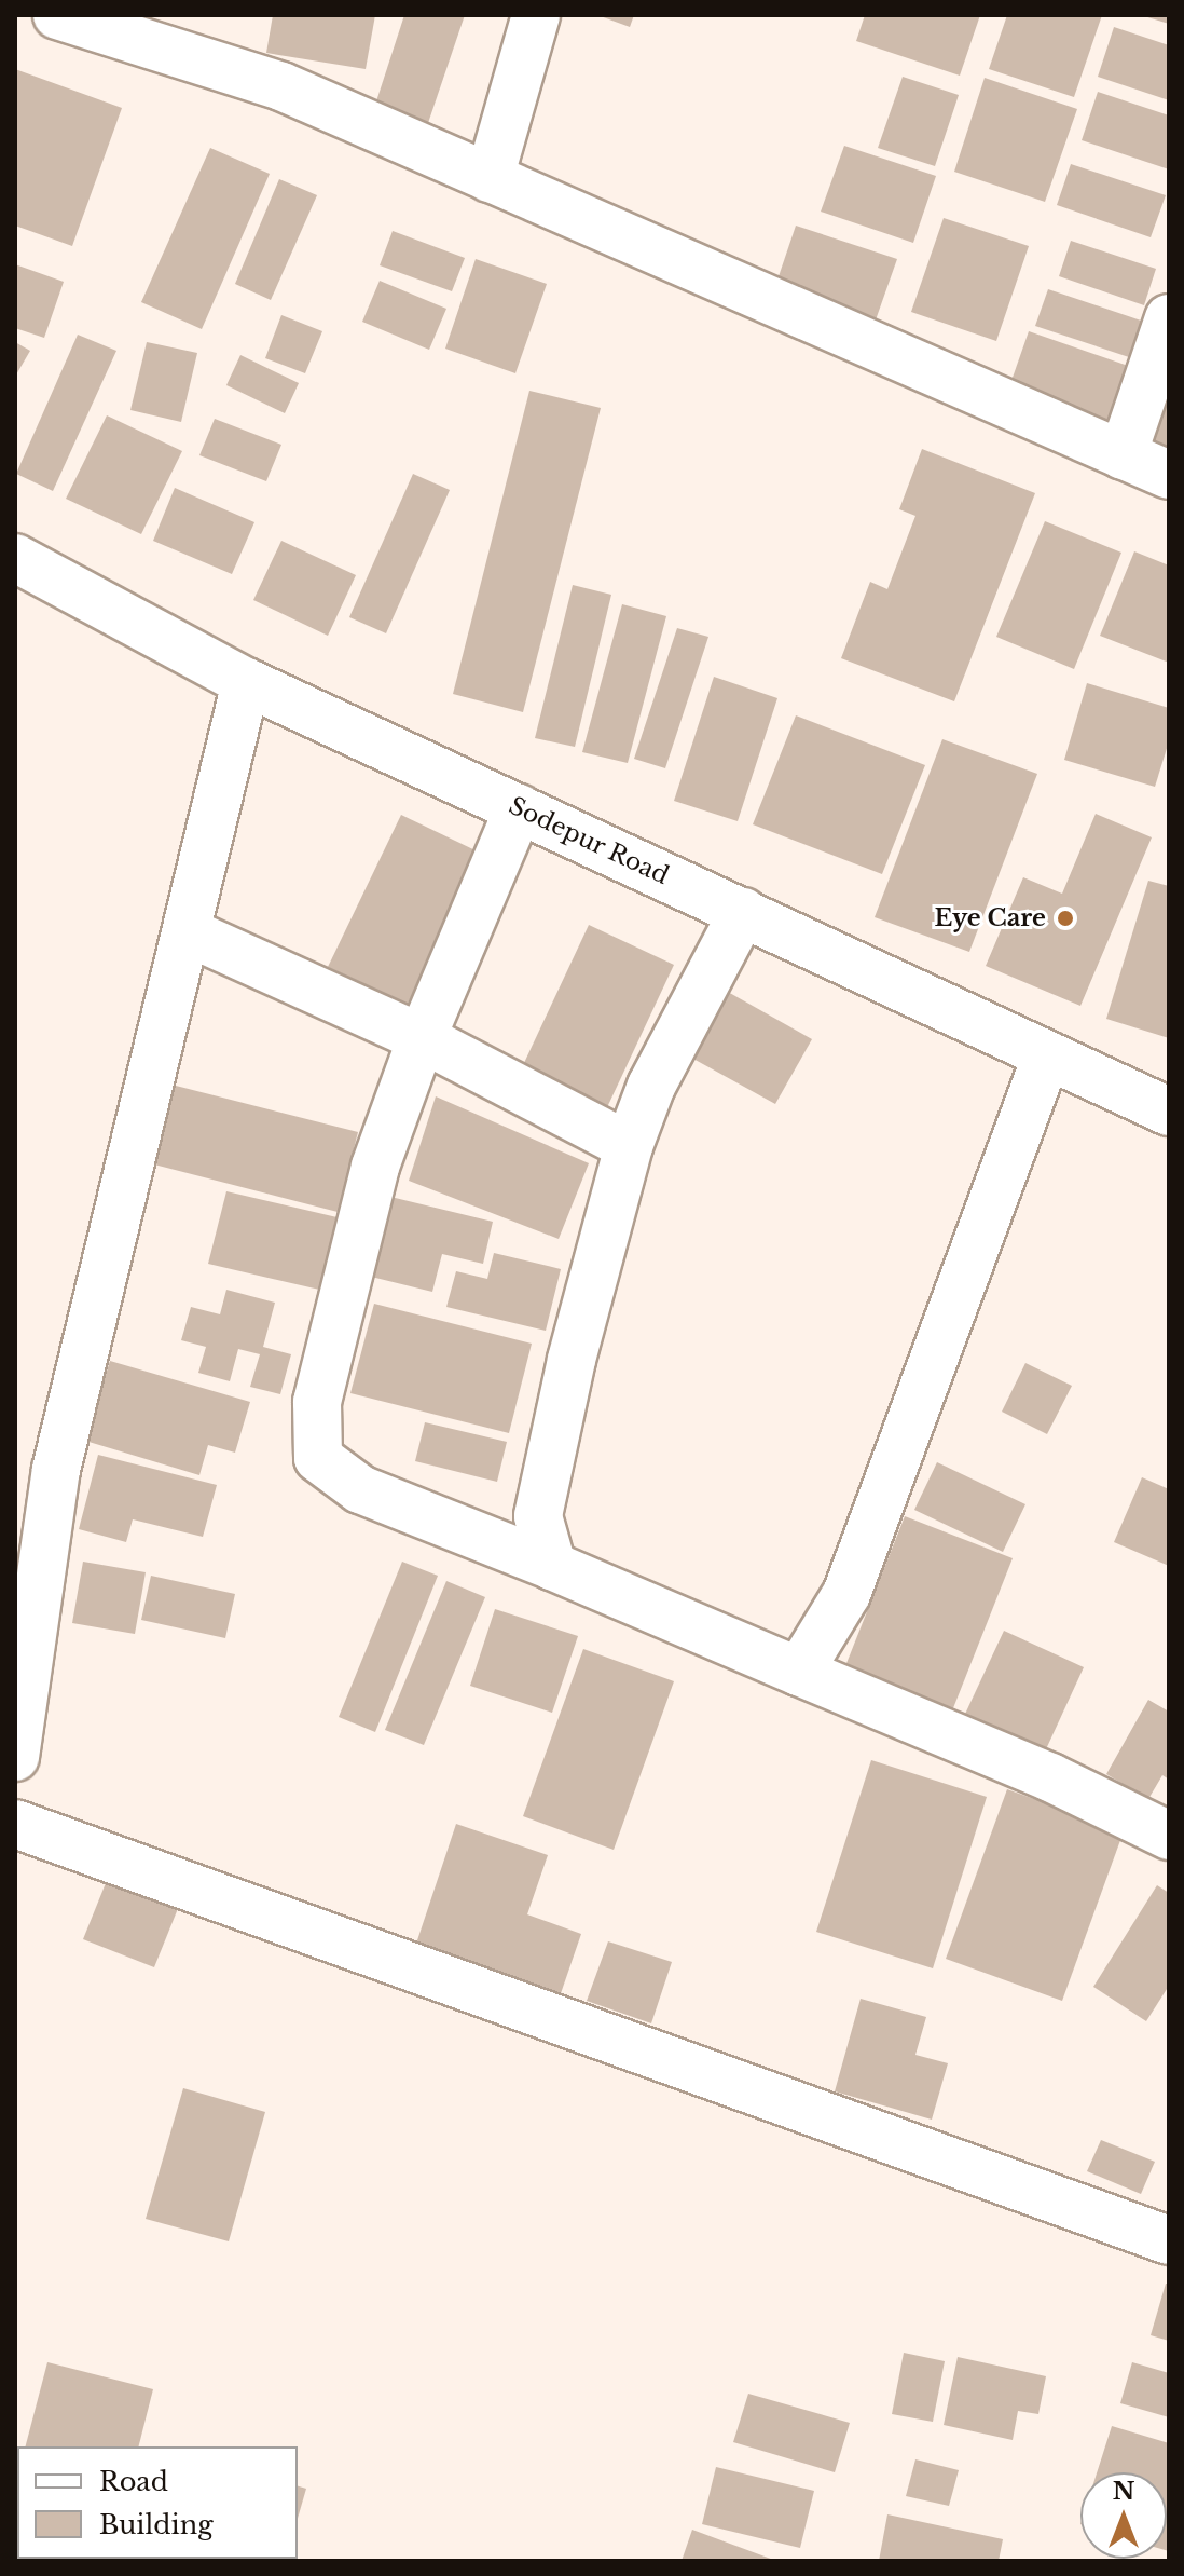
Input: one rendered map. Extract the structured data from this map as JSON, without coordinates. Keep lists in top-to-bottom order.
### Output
{
  "streets": {
    "street": ["Sodepur Road"]
  },
  "places": ["Eye Care"],
  "legend": ["Road", "Building"],
  "north": "top"
}
